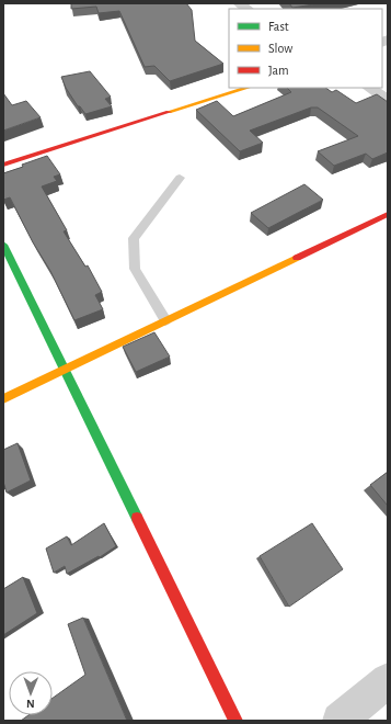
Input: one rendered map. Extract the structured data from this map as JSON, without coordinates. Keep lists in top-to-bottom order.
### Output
{
  "legend": ["Fast", "Slow", "Jam"],
  "north": "bottom"
}
